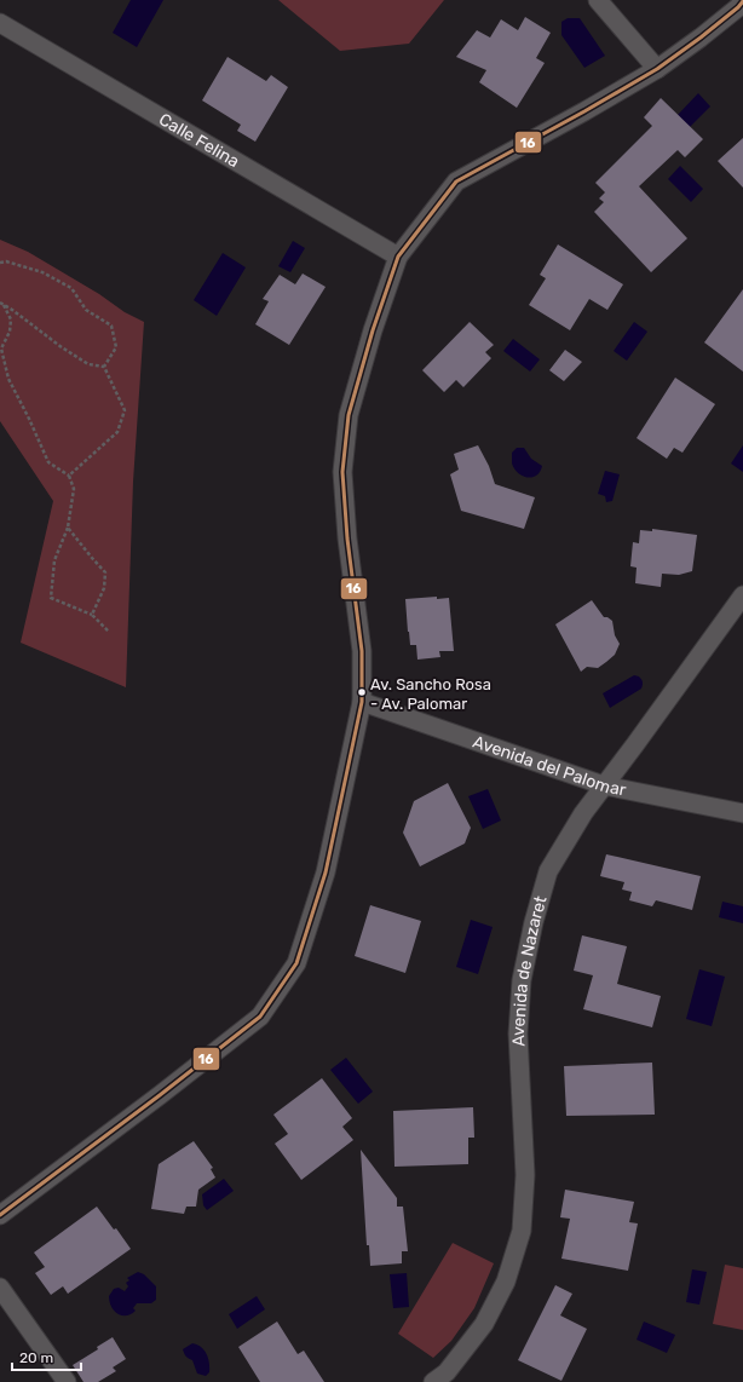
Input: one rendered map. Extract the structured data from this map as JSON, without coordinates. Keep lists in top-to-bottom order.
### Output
{
  "streets": {
    "street": ["Calle Felina", "Avenida del Palomar", "Avenida de Nazaret"]
  },
  "crossings": [
    ["Avenida del Palomar", "Avenida de Nazaret"]
  ],
  "places": ["Av. Sancho Rosa - Av. Palomar"],
  "lines": ["transit line 16"],
  "scale_bar": "20 m"
}
